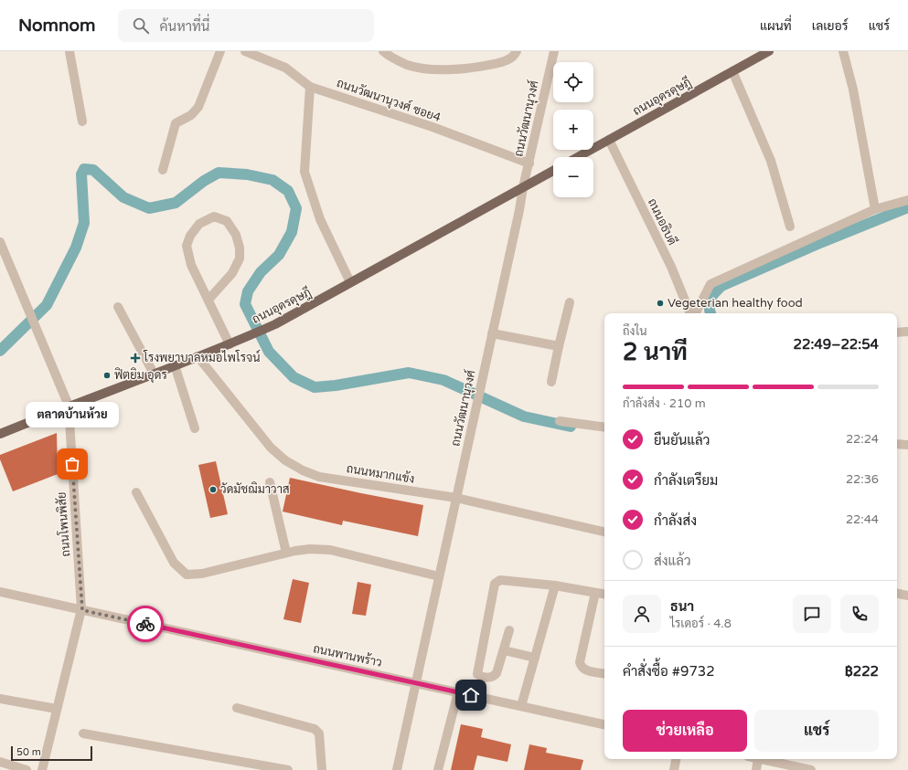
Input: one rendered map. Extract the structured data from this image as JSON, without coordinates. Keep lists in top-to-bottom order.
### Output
{
  "streets": {
    "main road": ["ถนนอุดรดุษฎี"],
    "street": [
      "ถนนวัฒนานุวงศ์ ซอย4",
      "ถนนวัฒนานุวงศ์",
      "ถนนอธิบดี",
      "ถนนหมากแข้ง",
      "ถนนโพนพิสัย",
      "ถนนพานพร้าว"
    ]
  },
  "crossings": [
    ["ถนนอุดรดุษฎี", "ถนนวัฒนานุวงศ์"],
    ["ถนนอุดรดุษฎี", "ถนนอธิบดี"],
    ["ถนนอุดรดุษฎี", "ถนนหมากแข้ง"],
    ["ถนนอุดรดุษฎี", "ถนนโพนพิสัย"],
    ["ถนนวัฒนานุวงศ์ ซอย4", "ถนนวัฒนานุวงศ์"],
    ["ถนนวัฒนานุวงศ์", "ถนนหมากแข้ง"],
    ["ถนนวัฒนานุวงศ์", "ถนนพานพร้าว"],
    ["ถนนโพนพิสัย", "ถนนพานพร้าว"]
  ],
  "places": {
    "other": [
      "Vegeterian healthy food",
      "ฟิตยิม อุดร",
      "ตลาดบ้านห้วย",
      "วัดมัชฌิมาวาส"
    ],
    "health": ["โรงพยาบาลหมอไพโรจน์"]
  },
  "scale_bar": "50 m",
  "page": {
    "header": "Nomnom",
    "search": "ค้นหาที่นี่",
    "nav": ["แผนที่", "เลเยอร์", "แชร์"],
    "map_buttons": ["+", "−"],
    "heading": ["2 นาที", "ถึงใน", "22:49–22:54"],
    "panel": [
      "ธนา",
      "ไรเดอร์ · 4.8",
      "คำสั่งซื้อ #9732",
      "฿222"
    ],
    "bar": "กำลังส่ง · 210 m",
    "bubble": "ตลาดบ้านห้วย",
    "list": [
      ["ยืนยันแล้ว", "22:24"],
      ["กำลังเตรียม", "22:36"],
      ["กำลังส่ง", "22:44"],
      "ส่งแล้ว"
    ],
    "buttons": ["ช่วยเหลือ", "แชร์"],
    "scale": "50 m"
  }
}
